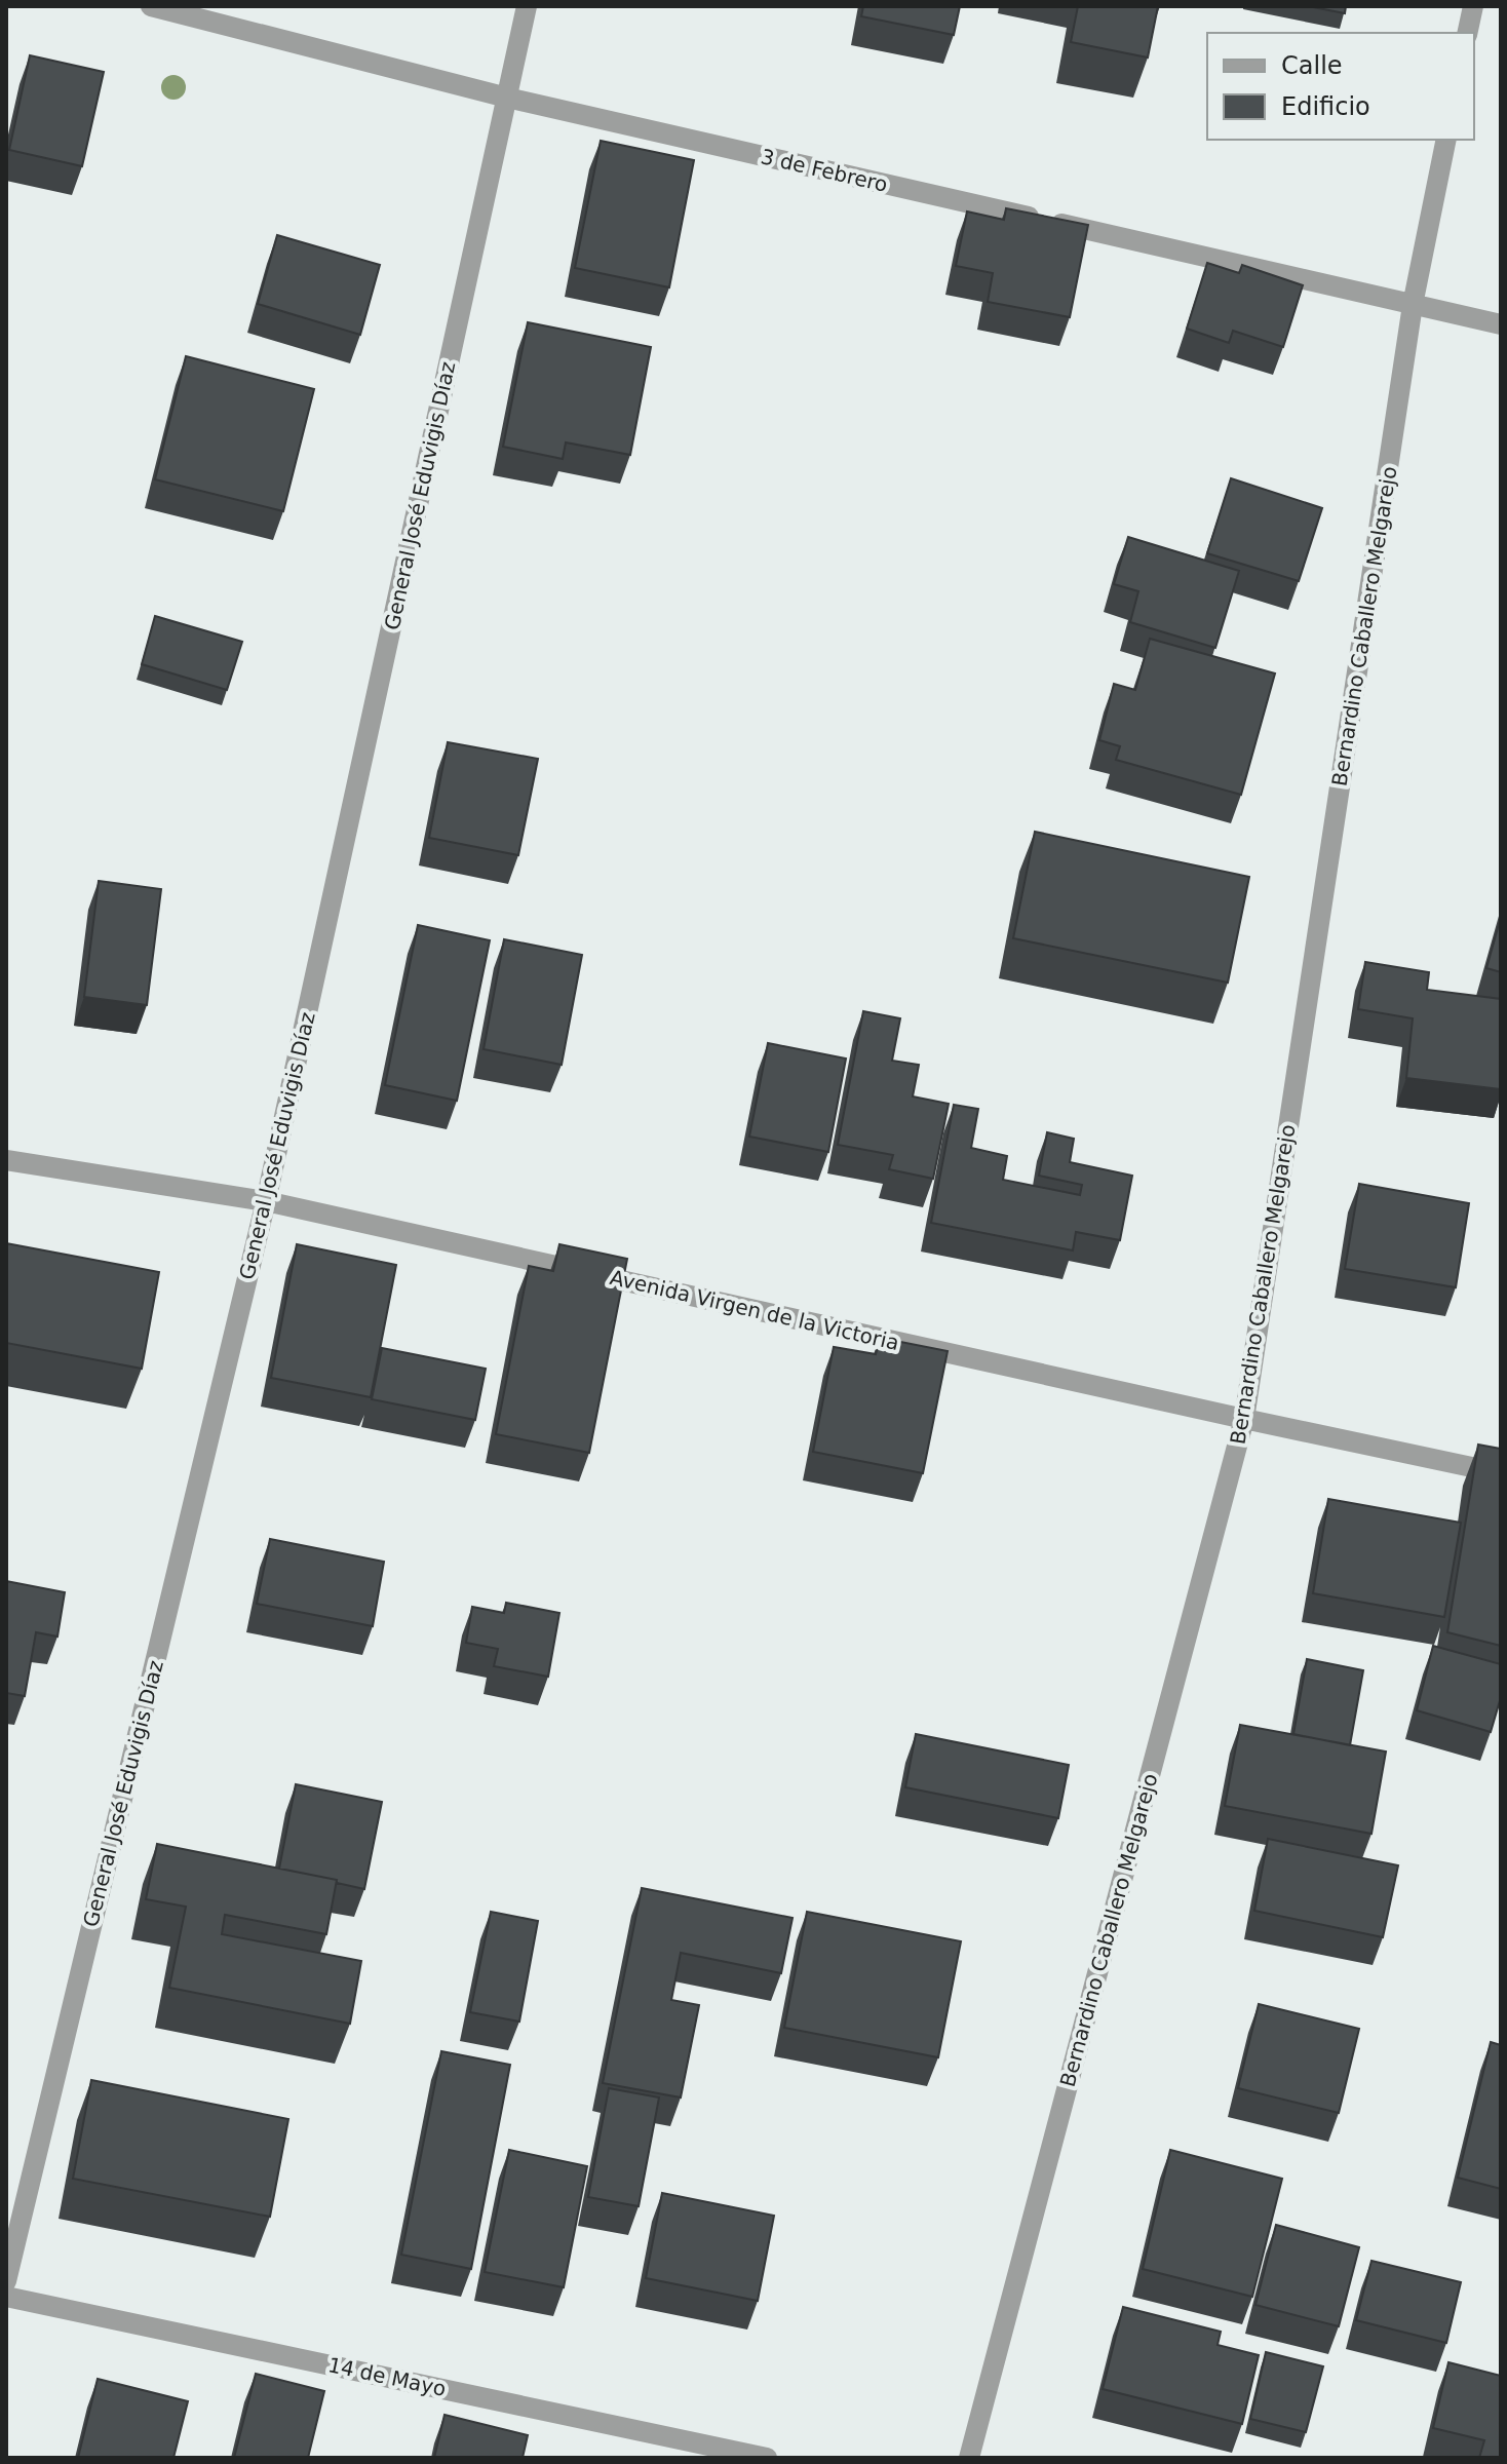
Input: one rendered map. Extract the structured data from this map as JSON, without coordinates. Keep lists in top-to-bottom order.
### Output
{
  "streets": {
    "street": [
      "3 de Febrero",
      "General José Eduvigis Díaz",
      "Bernardino Caballero Melgarejo",
      "Avenida Virgen de la Victoria",
      "14 de Mayo"
    ]
  },
  "crossings": [
    ["3 de Febrero", "General José Eduvigis Díaz"],
    ["3 de Febrero", "Bernardino Caballero Melgarejo"],
    ["General José Eduvigis Díaz", "Avenida Virgen de la Victoria"],
    ["Bernardino Caballero Melgarejo", "Avenida Virgen de la Victoria"]
  ],
  "legend": ["Calle", "Edificio"]
}
